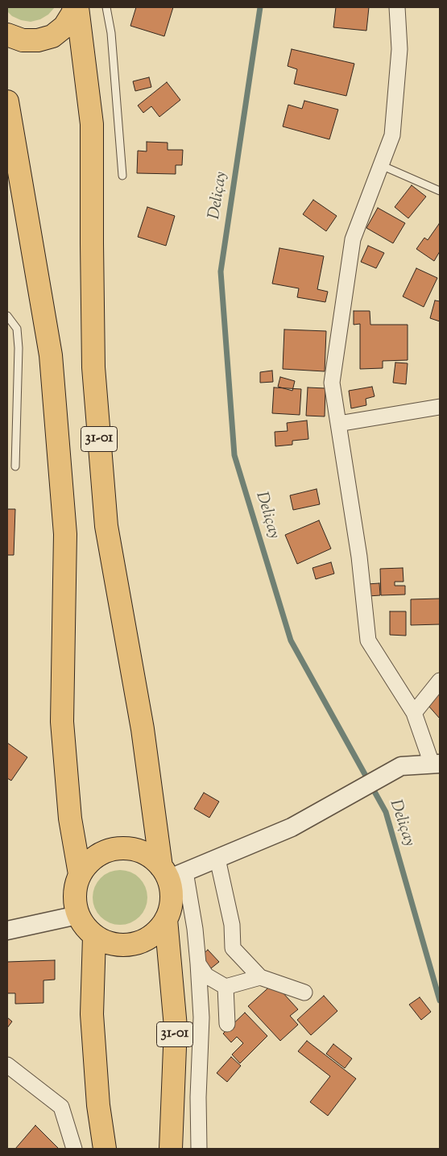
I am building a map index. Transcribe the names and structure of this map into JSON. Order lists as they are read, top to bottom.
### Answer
{
  "streets": {
    "highway": ["31-01"]
  },
  "water": ["Deliçay"]
}
